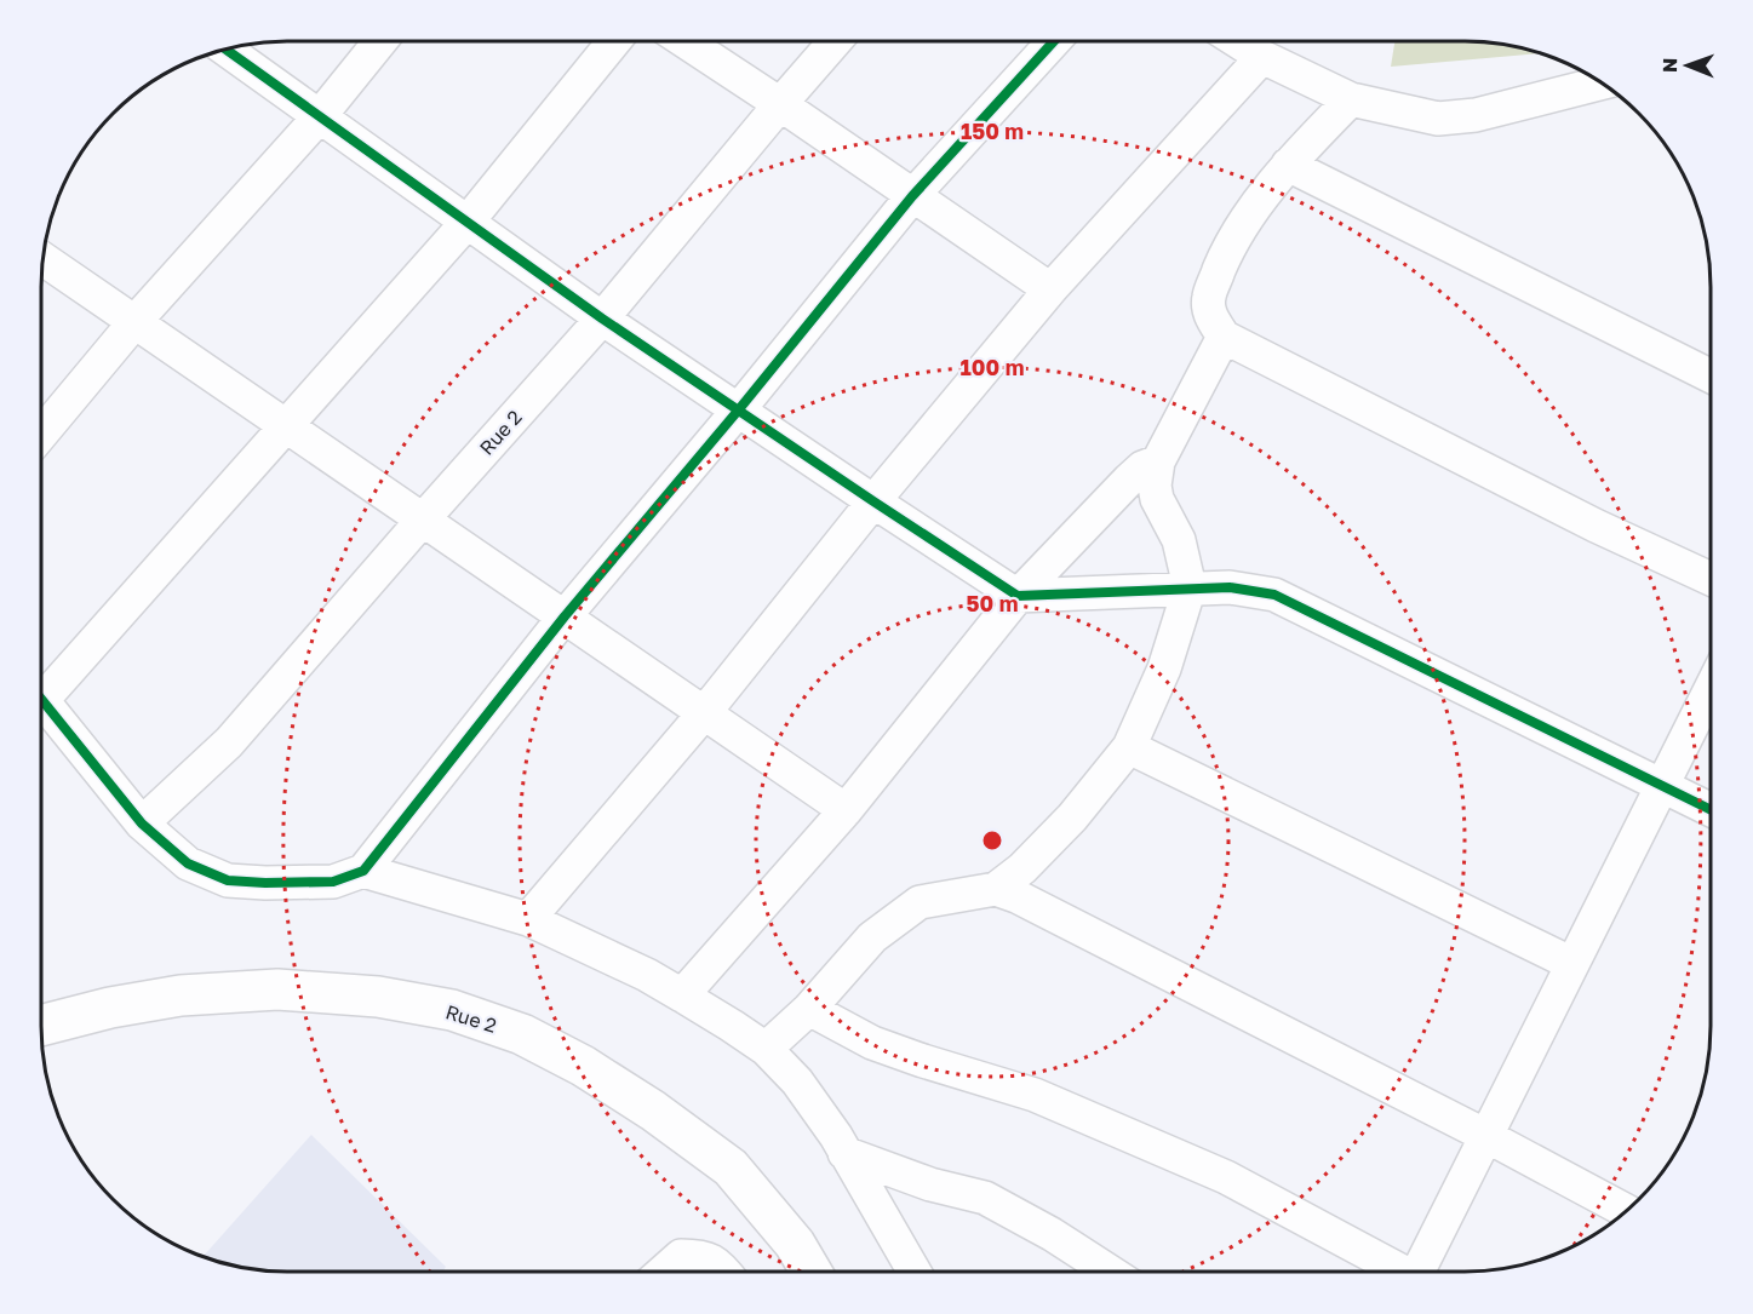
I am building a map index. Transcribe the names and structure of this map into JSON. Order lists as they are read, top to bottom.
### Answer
{
  "streets": {
    "street": ["Rue 2"]
  },
  "north": "left",
  "rings": ["150 m", "100 m", "50 m"]
}
